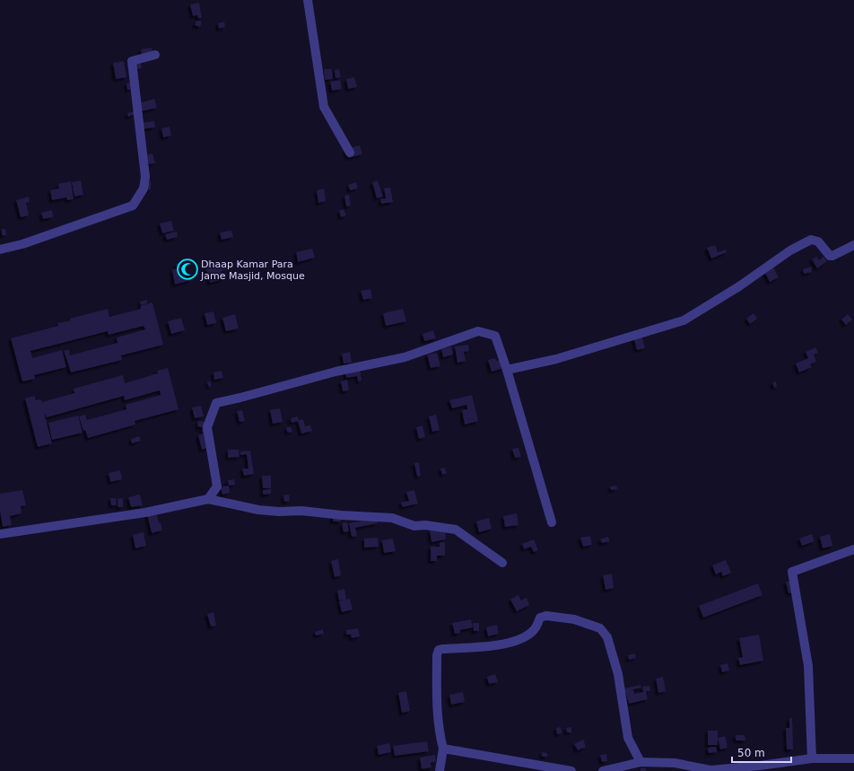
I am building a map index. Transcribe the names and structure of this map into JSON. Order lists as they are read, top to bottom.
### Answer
{
  "places": {
    "mosque": ["Dhaap Kamar Para Jame Masjid, Mosque"]
  },
  "scale_bar": "50 m"
}
